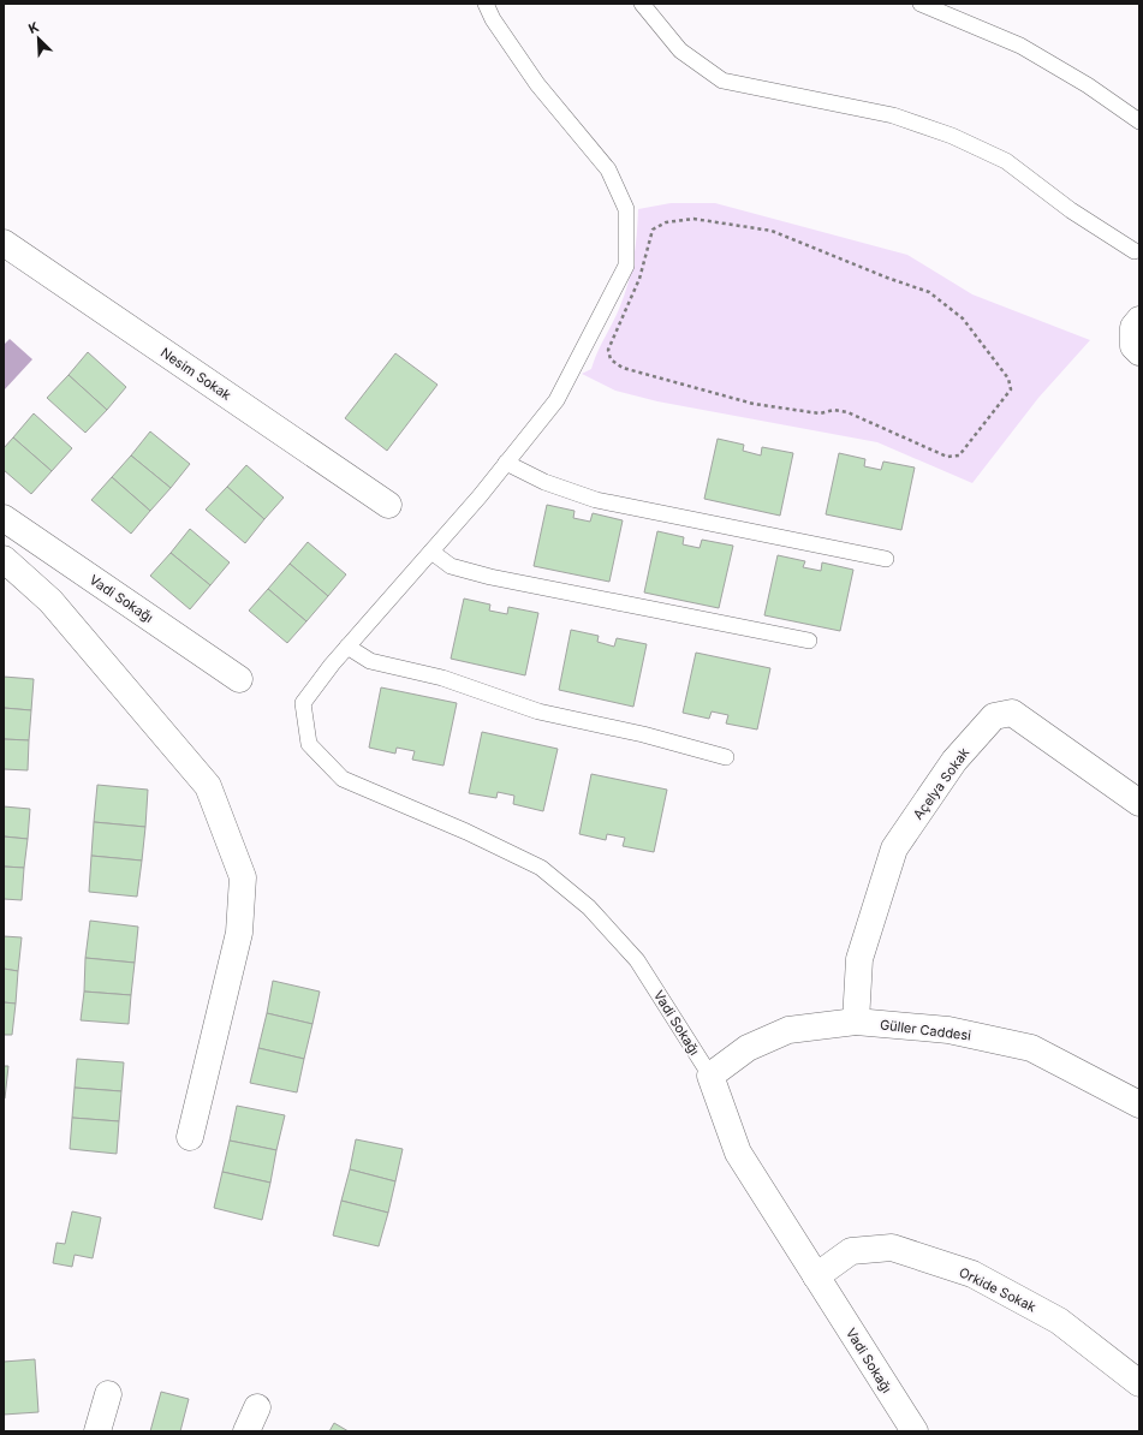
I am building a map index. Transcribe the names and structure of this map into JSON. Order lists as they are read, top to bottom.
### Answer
{
  "streets": {
    "street": [
      "Nesim Sokak",
      "Vadi Sokağı",
      "Açelya Sokak",
      "Güller Caddesi",
      "Orkide Sokak"
    ]
  },
  "crossings": [
    ["Vadi Sokağı", "Güller Caddesi"],
    ["Vadi Sokağı", "Orkide Sokak"],
    ["Açelya Sokak", "Güller Caddesi"]
  ],
  "north": "top left"
}
